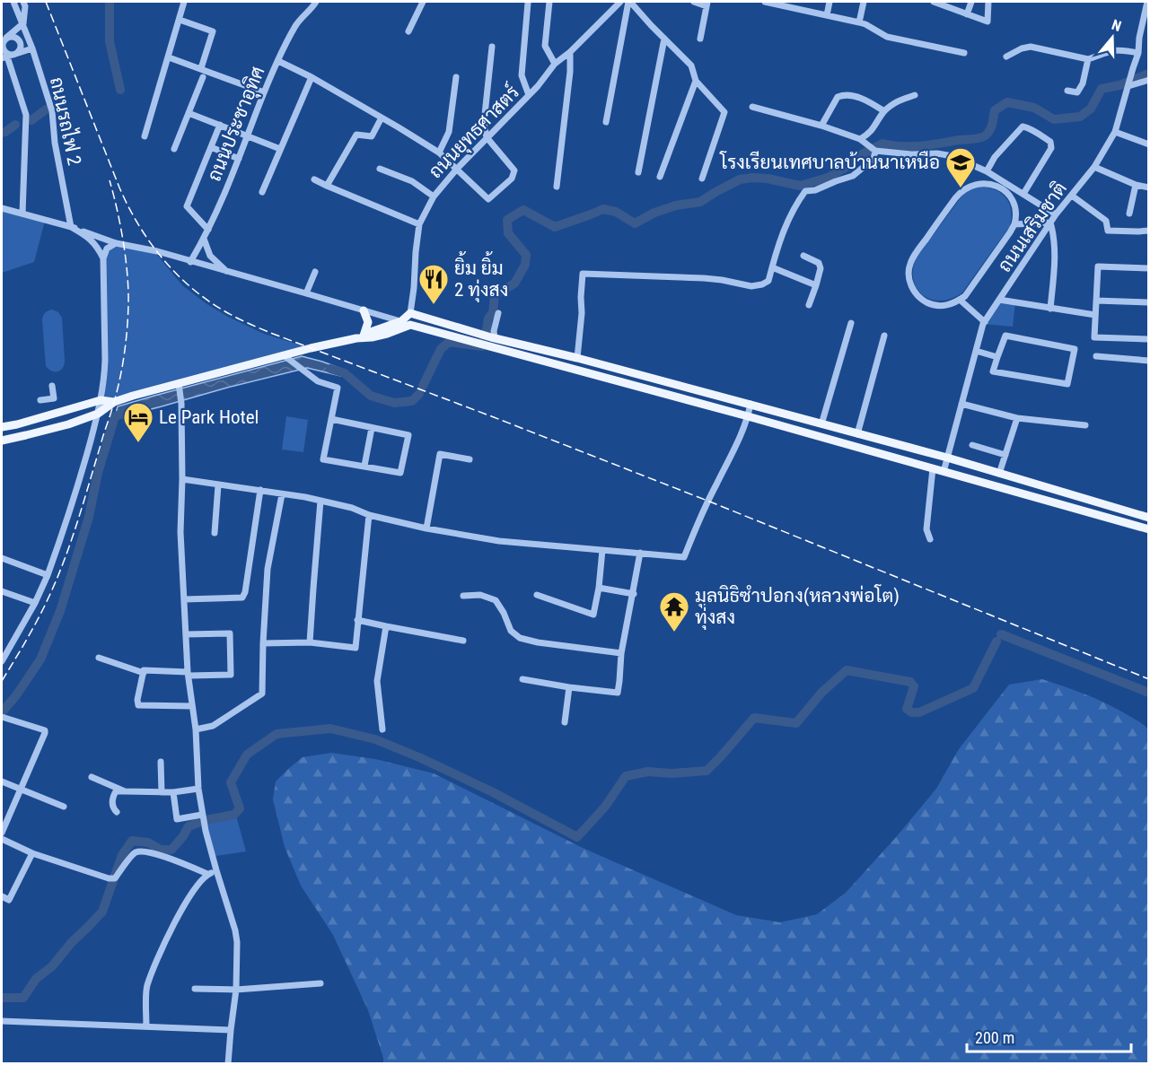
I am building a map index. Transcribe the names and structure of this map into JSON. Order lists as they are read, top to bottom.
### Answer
{
  "streets": {
    "street": [
      "ถนนรถไฟ 2",
      "ถนนประชาอุทิศ",
      "ถนนยุทธศาสตร์",
      "ถนนเสริมชาติ"
    ]
  },
  "places": {
    "school or university": ["โรงเรียนเทศบาลบ้านนาเหนือ"],
    "restaurant": ["ยิ้ม ยิ้ม 2 ทุ่งสง"],
    "hotel": ["Le Park Hotel"],
    "temple": ["มูลนิธิซำปอกง(หลวงพ่อโต) ทุ่งสง"]
  },
  "scale_bar": "200 m",
  "north": "top"
}
